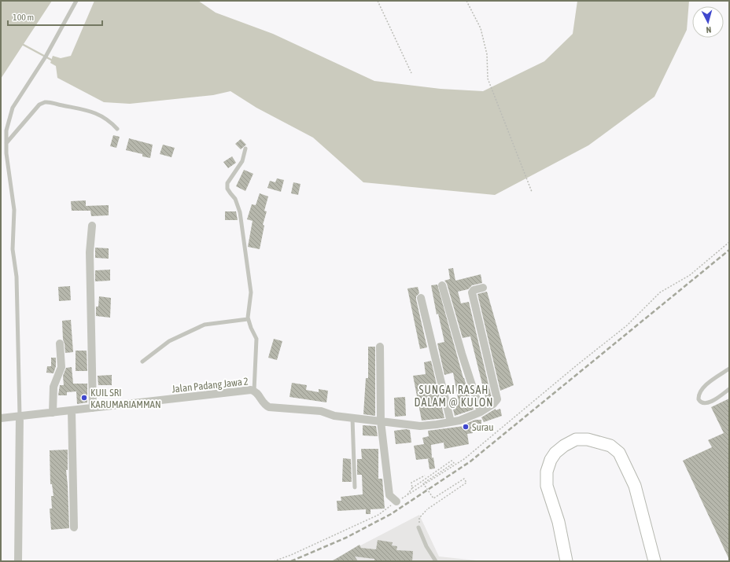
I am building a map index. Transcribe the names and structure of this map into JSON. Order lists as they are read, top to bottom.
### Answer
{
  "streets": {
    "street": ["Jalan Padang Jawa 2"]
  },
  "districts": ["SUNGAI RASAH DALAM @ KULON"],
  "places": ["KUIL SRI KARUMARIAMMAN", "Surau"],
  "scale_bar": "100 m",
  "north": "bottom"
}
